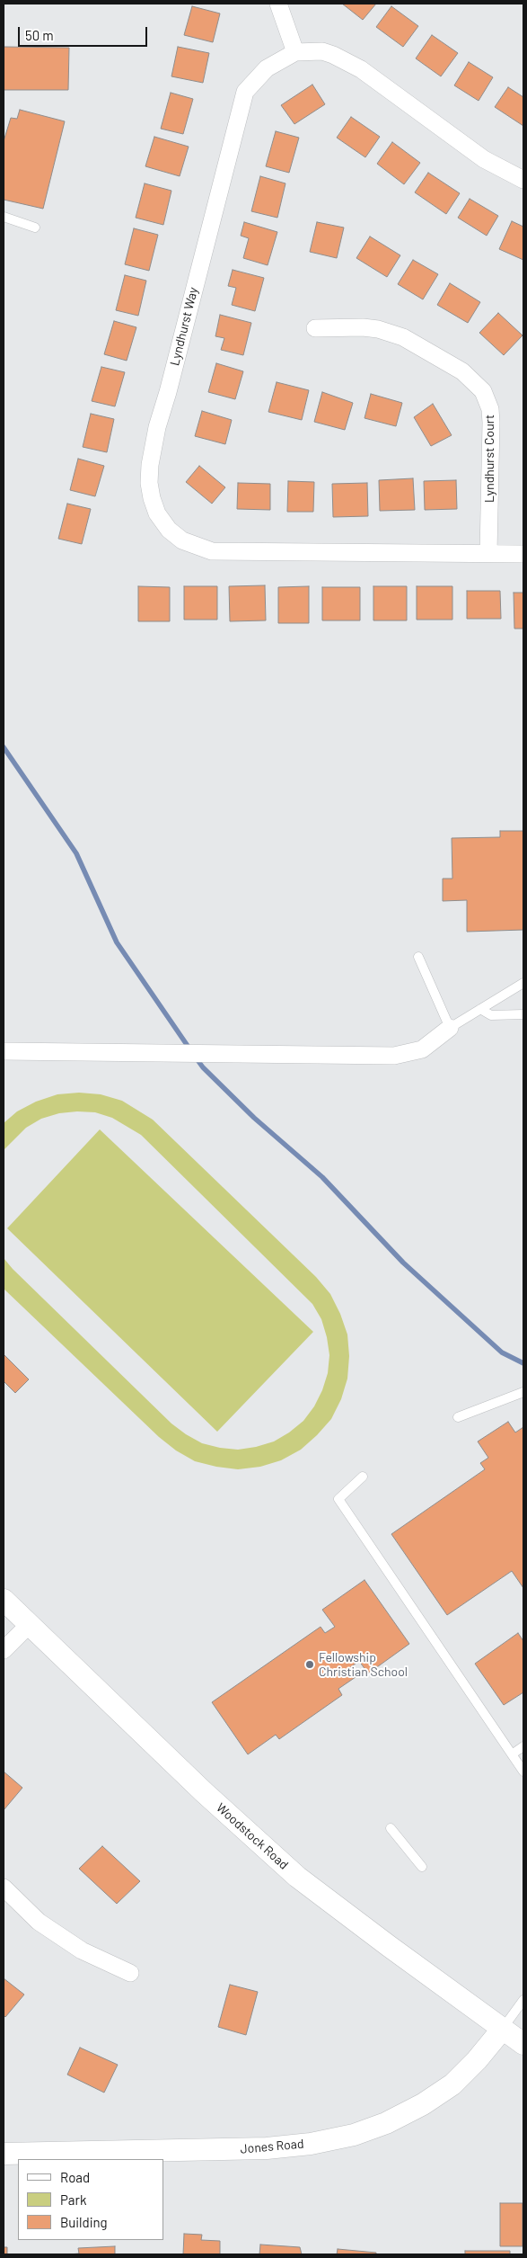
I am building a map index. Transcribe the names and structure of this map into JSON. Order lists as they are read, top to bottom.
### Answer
{
  "streets": {
    "street": [
      "Lyndhurst Way",
      "Lyndhurst Court",
      "Woodstock Road",
      "Jones Road"
    ]
  },
  "crossings": [
    ["Lyndhurst Way", "Lyndhurst Court"],
    ["Woodstock Road", "Jones Road"]
  ],
  "places": ["Fellowship Christian School"],
  "legend": ["Road", "Park", "Building"],
  "scale_bar": "50 m"
}
